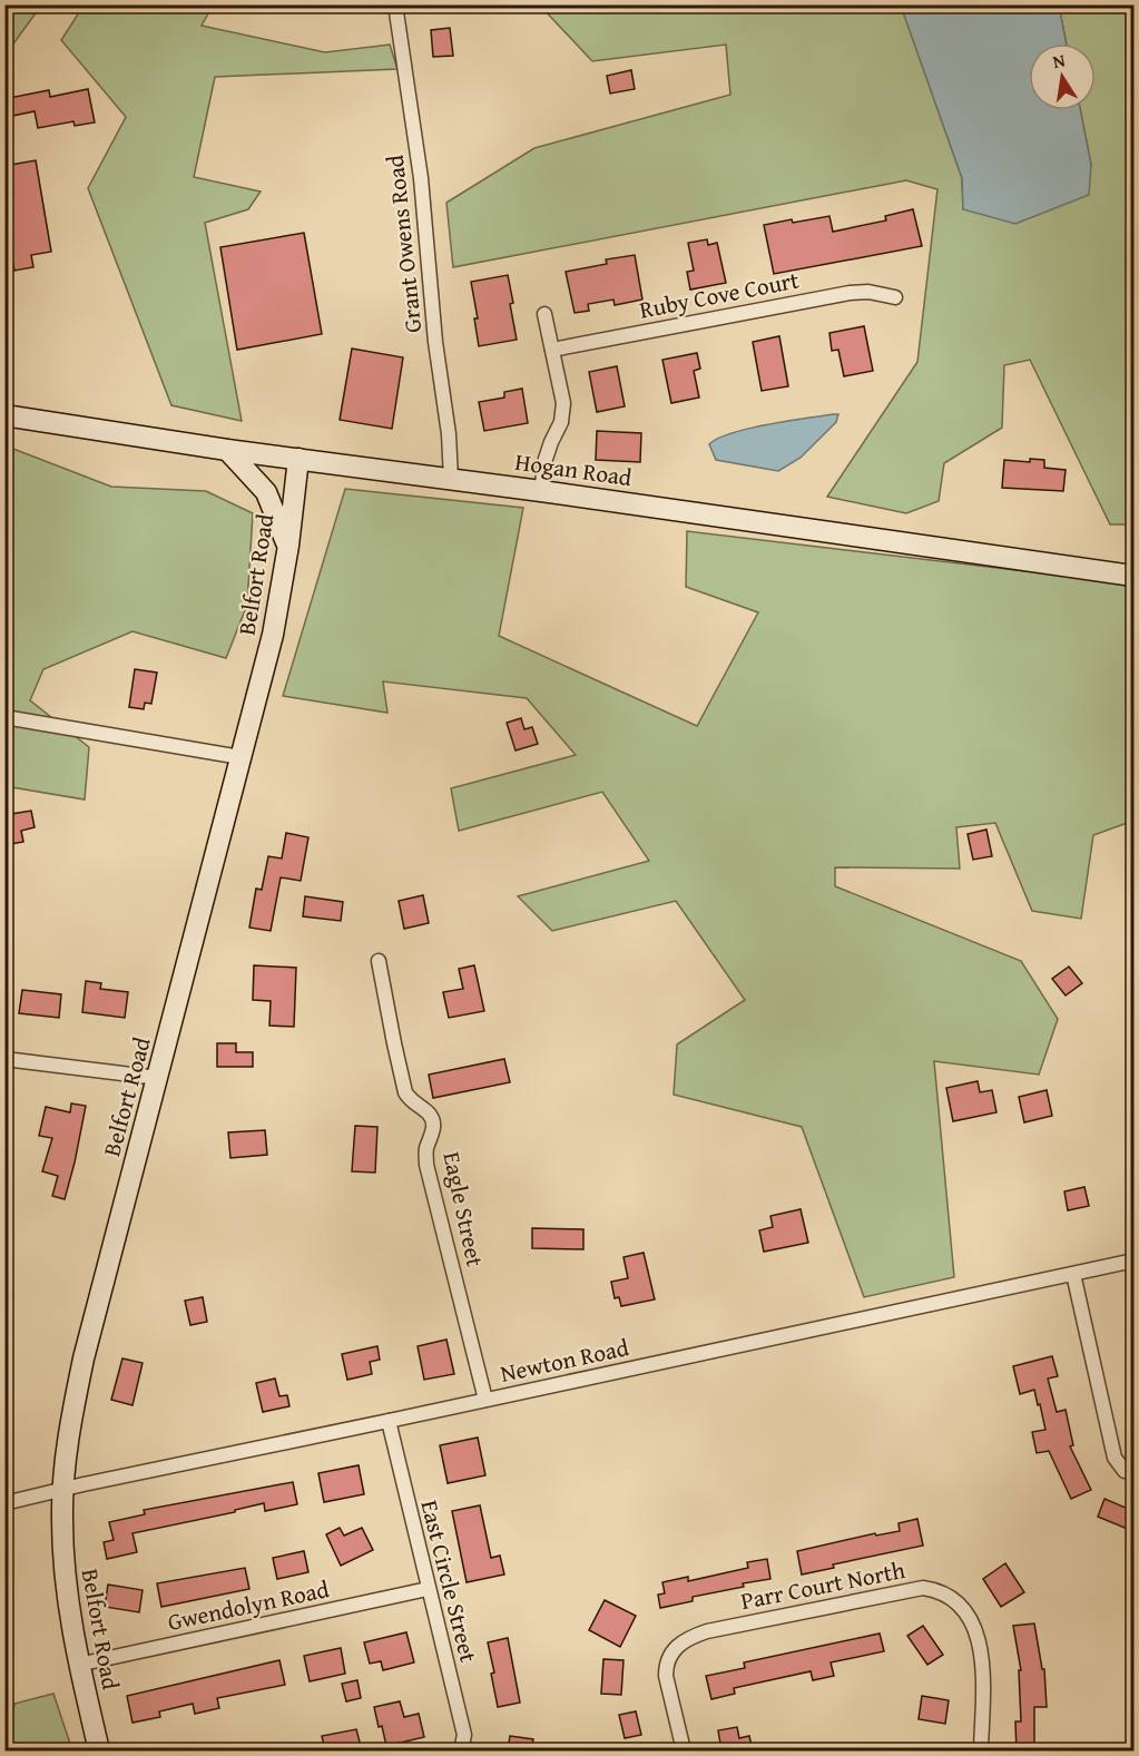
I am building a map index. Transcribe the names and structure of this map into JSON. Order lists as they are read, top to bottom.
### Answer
{
  "streets": {
    "street": [
      "Grant Owens Road",
      "Ruby Cove Court",
      "Hogan Road",
      "Belfort Road",
      "Eagle Street",
      "Newton Road",
      "East Circle Street",
      "Parr Court North",
      "Gwendolyn Road"
    ]
  },
  "crossings": [
    ["Grant Owens Road", "Hogan Road"],
    ["Hogan Road", "Belfort Road"],
    ["Belfort Road", "Newton Road"],
    ["Belfort Road", "Gwendolyn Road"],
    ["Eagle Street", "Newton Road"],
    ["Newton Road", "East Circle Street"],
    ["East Circle Street", "Gwendolyn Road"]
  ],
  "north": "top"
}
